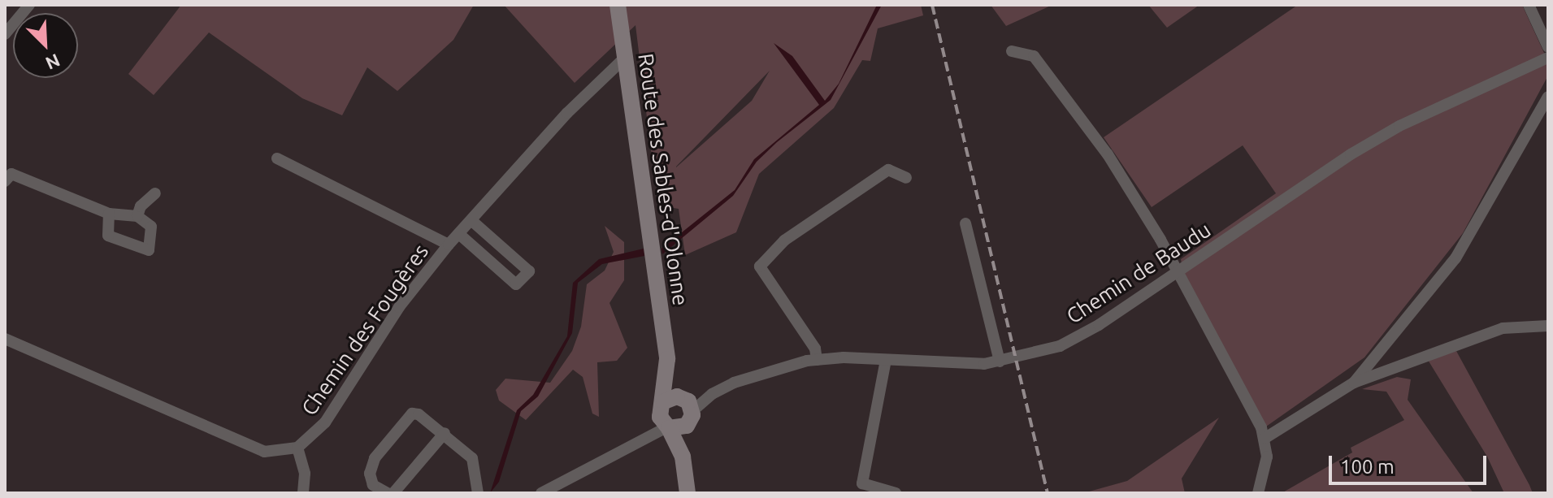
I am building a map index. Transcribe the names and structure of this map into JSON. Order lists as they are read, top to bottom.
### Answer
{
  "streets": {
    "main road": ["Route des Sables-d'Olonne"],
    "street": ["Chemin de Baudu", "Chemin des Fougères"]
  },
  "crossings": [
    ["Route des Sables-d'Olonne", "Chemin de Baudu"],
    ["Route des Sables-d'Olonne", "Chemin des Fougères"]
  ],
  "scale_bar": "100 m",
  "north": "bottom right"
}
